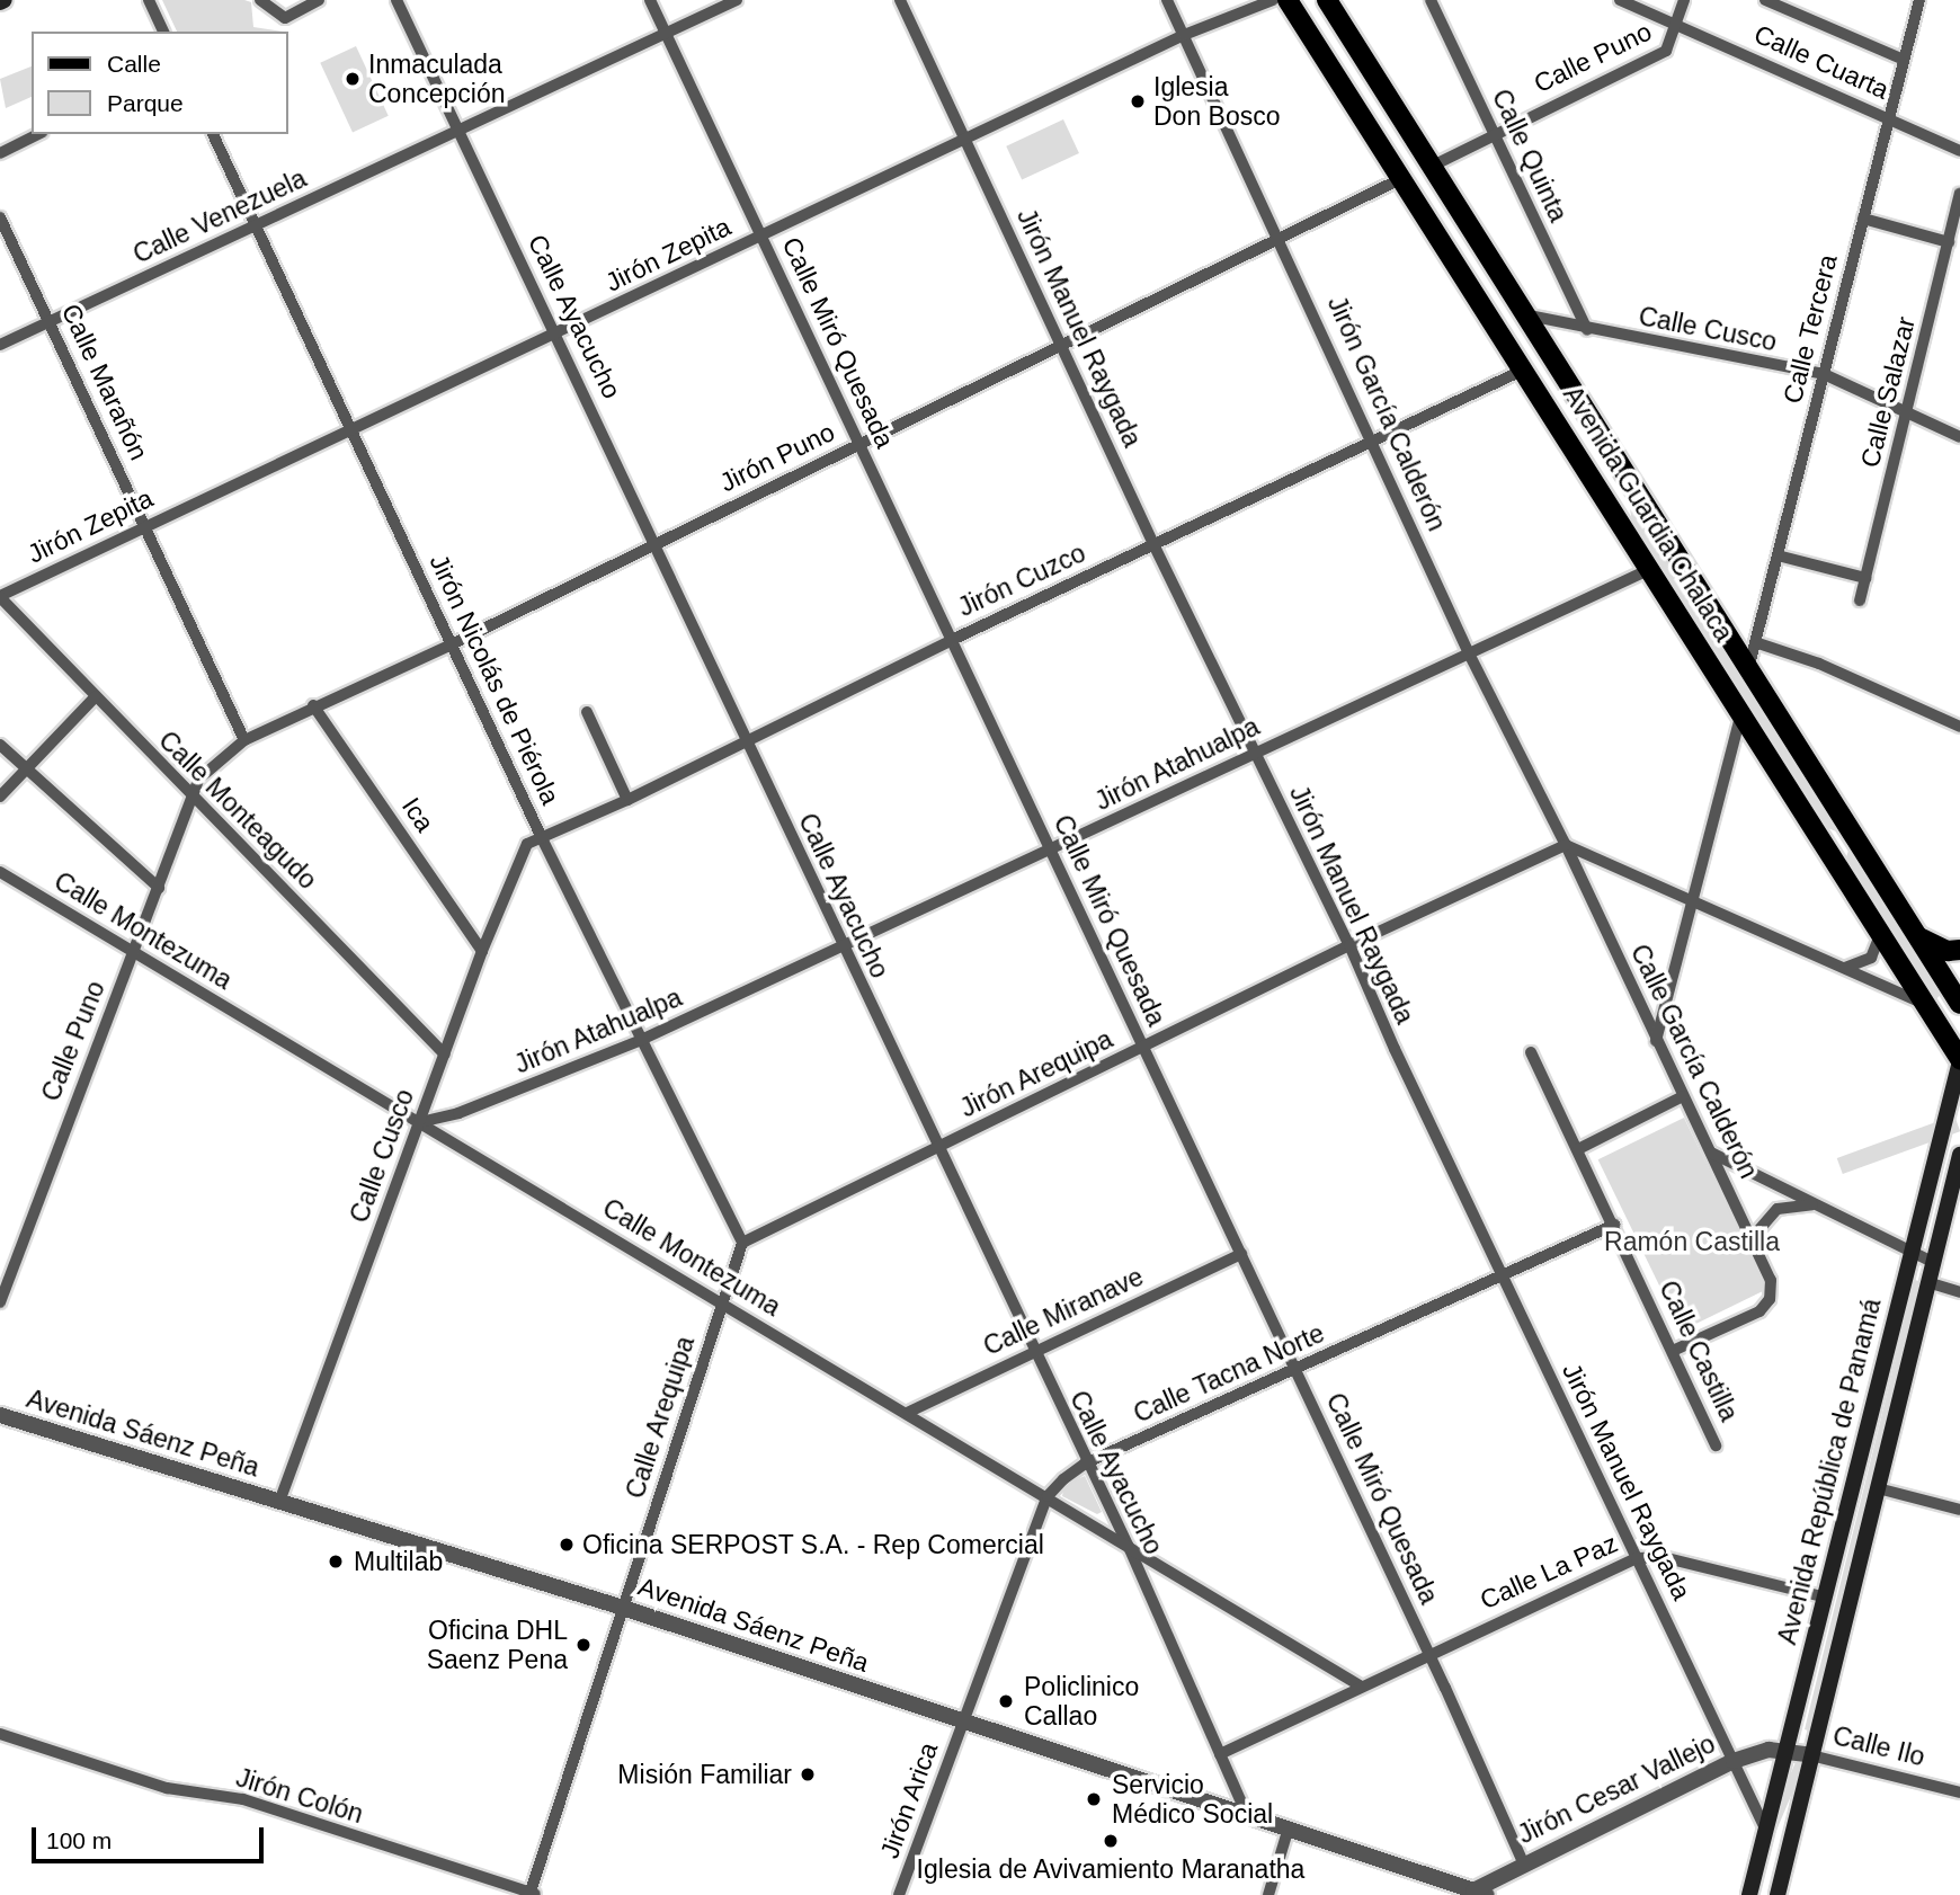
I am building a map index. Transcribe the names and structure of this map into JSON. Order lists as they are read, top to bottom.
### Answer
{
  "streets": {
    "main road": ["Avenida Guardia Chalaca", "Avenida República de Panamá"],
    "street": [
      "Calle Puno",
      "Calle Cuarta",
      "Calle Quinta",
      "Calle Venezuela",
      "Jirón Zepita",
      "Calle Ayacucho",
      "Jirón Manuel Raygada",
      "Calle Cusco",
      "Calle Tercera",
      "Calle Miró Quesada",
      "Calle Marañón",
      "Calle Salazar",
      "Jirón García Calderón",
      "Jirón Puno",
      "Jirón Cuzco",
      "Jirón Nicolás de Piérola",
      "Jirón Atahualpa",
      "Calle Monteagudo",
      "Ica",
      "Calle Montezuma",
      "Calle García Calderón",
      "Jirón Arequipa",
      "Calle Miranave",
      "Calle Castilla",
      "Calle Tacna Norte",
      "Calle Arequipa",
      "Avenida Sáenz Peña",
      "Calle La Paz",
      "Calle Ilo",
      "Jirón Cesar Vallejo",
      "Jirón Colón",
      "Jirón Arica"
    ]
  },
  "crossings": [
    ["Calle Puno", "Calle Cuarta"],
    ["Calle Puno", "Calle Quinta"],
    ["Calle Puno", "Jirón Puno"],
    ["Calle Puno", "Avenida Guardia Chalaca"],
    ["Calle Puno", "Calle Monteagudo"],
    ["Calle Puno", "Calle Montezuma"],
    ["Calle Cuarta", "Calle Tercera"],
    ["Calle Quinta", "Calle Cusco"],
    ["Calle Venezuela", "Calle Ayacucho"],
    ["Calle Venezuela", "Calle Miró Quesada"],
    ["Calle Venezuela", "Calle Marañón"],
    ["Calle Venezuela", "Jirón Nicolás de Piérola"],
    ["Jirón Zepita", "Calle Ayacucho"],
    ["Jirón Zepita", "Jirón Manuel Raygada"],
    ["Jirón Zepita", "Calle Miró Quesada"],
    ["Jirón Zepita", "Calle Marañón"],
    ["Jirón Zepita", "Jirón García Calderón"],
    ["Jirón Zepita", "Jirón Nicolás de Piérola"],
    ["Jirón Zepita", "Calle Monteagudo"],
    ["Calle Ayacucho", "Jirón Puno"],
    ["Calle Ayacucho", "Jirón Cuzco"],
    ["Calle Ayacucho", "Jirón Atahualpa"],
    ["Calle Ayacucho", "Calle Montezuma"],
    ["Calle Ayacucho", "Jirón Arequipa"],
    ["Calle Ayacucho", "Calle Miranave"],
    ["Calle Ayacucho", "Calle Tacna Norte"],
    ["Calle Ayacucho", "Avenida Sáenz Peña"],
    ["Calle Ayacucho", "Calle La Paz"],
    ["Jirón Manuel Raygada", "Jirón Puno"],
    ["Jirón Manuel Raygada", "Jirón Cuzco"],
    ["Jirón Manuel Raygada", "Jirón Atahualpa"],
    ["Jirón Manuel Raygada", "Jirón Arequipa"],
    ["Jirón Manuel Raygada", "Calle Tacna Norte"],
    ["Jirón Manuel Raygada", "Avenida República de Panamá"],
    ["Jirón Manuel Raygada", "Calle La Paz"],
    ["Jirón Manuel Raygada", "Jirón Cesar Vallejo"],
    ["Calle Cusco", "Calle Tercera"],
    ["Calle Cusco", "Calle Salazar"],
    ["Calle Cusco", "Avenida Guardia Chalaca"],
    ["Calle Cusco", "Jirón Cuzco"],
    ["Calle Cusco", "Jirón Nicolás de Piérola"],
    ["Calle Cusco", "Jirón Atahualpa"],
    ["Calle Cusco", "Calle Monteagudo"],
    ["Calle Cusco", "Ica"],
    ["Calle Cusco", "Calle Montezuma"],
    ["Calle Cusco", "Avenida Sáenz Peña"],
    ["Calle Tercera", "Avenida Guardia Chalaca"],
    ["Calle Miró Quesada", "Jirón Puno"],
    ["Calle Miró Quesada", "Jirón Cuzco"],
    ["Calle Miró Quesada", "Jirón Atahualpa"],
    ["Calle Miró Quesada", "Jirón Arequipa"],
    ["Calle Miró Quesada", "Calle Miranave"],
    ["Calle Miró Quesada", "Calle Tacna Norte"],
    ["Calle Miró Quesada", "Calle La Paz"],
    ["Calle Miró Quesada", "Jirón Cesar Vallejo"],
    ["Calle Marañón", "Jirón Puno"],
    ["Jirón García Calderón", "Jirón Puno"],
    ["Jirón García Calderón", "Jirón Cuzco"],
    ["Jirón García Calderón", "Jirón Atahualpa"],
    ["Jirón García Calderón", "Calle García Calderón"],
    ["Jirón García Calderón", "Jirón Arequipa"],
    ["Jirón Puno", "Avenida Guardia Chalaca"],
    ["Jirón Puno", "Jirón Nicolás de Piérola"],
    ["Jirón Puno", "Calle Monteagudo"],
    ["Jirón Puno", "Ica"],
    ["Avenida Guardia Chalaca", "Jirón Cuzco"],
    ["Avenida Guardia Chalaca", "Jirón Atahualpa"],
    ["Avenida Guardia Chalaca", "Avenida República de Panamá"],
    ["Jirón Cuzco", "Jirón Nicolás de Piérola"],
    ["Jirón Nicolás de Piérola", "Jirón Atahualpa"],
    ["Jirón Nicolás de Piérola", "Jirón Arequipa"],
    ["Jirón Nicolás de Piérola", "Calle Arequipa"],
    ["Jirón Atahualpa", "Calle Montezuma"],
    ["Calle Montezuma", "Calle Miranave"],
    ["Calle Montezuma", "Calle Tacna Norte"],
    ["Calle Montezuma", "Calle Arequipa"],
    ["Calle Montezuma", "Calle La Paz"],
    ["Calle García Calderón", "Jirón Arequipa"],
    ["Calle García Calderón", "Calle Castilla"],
    ["Jirón Arequipa", "Calle Arequipa"],
    ["Calle Castilla", "Calle Tacna Norte"],
    ["Calle Tacna Norte", "Avenida Sáenz Peña"],
    ["Calle Tacna Norte", "Jirón Arica"],
    ["Calle Arequipa", "Avenida Sáenz Peña"],
    ["Calle Arequipa", "Jirón Colón"],
    ["Avenida Sáenz Peña", "Jirón Cesar Vallejo"],
    ["Avenida Sáenz Peña", "Jirón Arica"],
    ["Avenida República de Panamá", "Calle La Paz"],
    ["Avenida República de Panamá", "Calle Ilo"],
    ["Avenida República de Panamá", "Jirón Cesar Vallejo"],
    ["Calle Ilo", "Jirón Cesar Vallejo"]
  ],
  "parks": ["Ramón Castilla"],
  "places": [
    "Inmaculada Concepción",
    "Iglesia Don Bosco",
    "Oficina SERPOST S.A. - Rep Comercial",
    "Multilab",
    "Oficina DHL Saenz Pena",
    "Policlinico Callao",
    "Misión Familiar",
    "Servicio Médico Social",
    "Iglesia de Avivamiento Maranatha"
  ],
  "legend": ["Calle", "Parque"],
  "scale_bar": "100 m"
}
